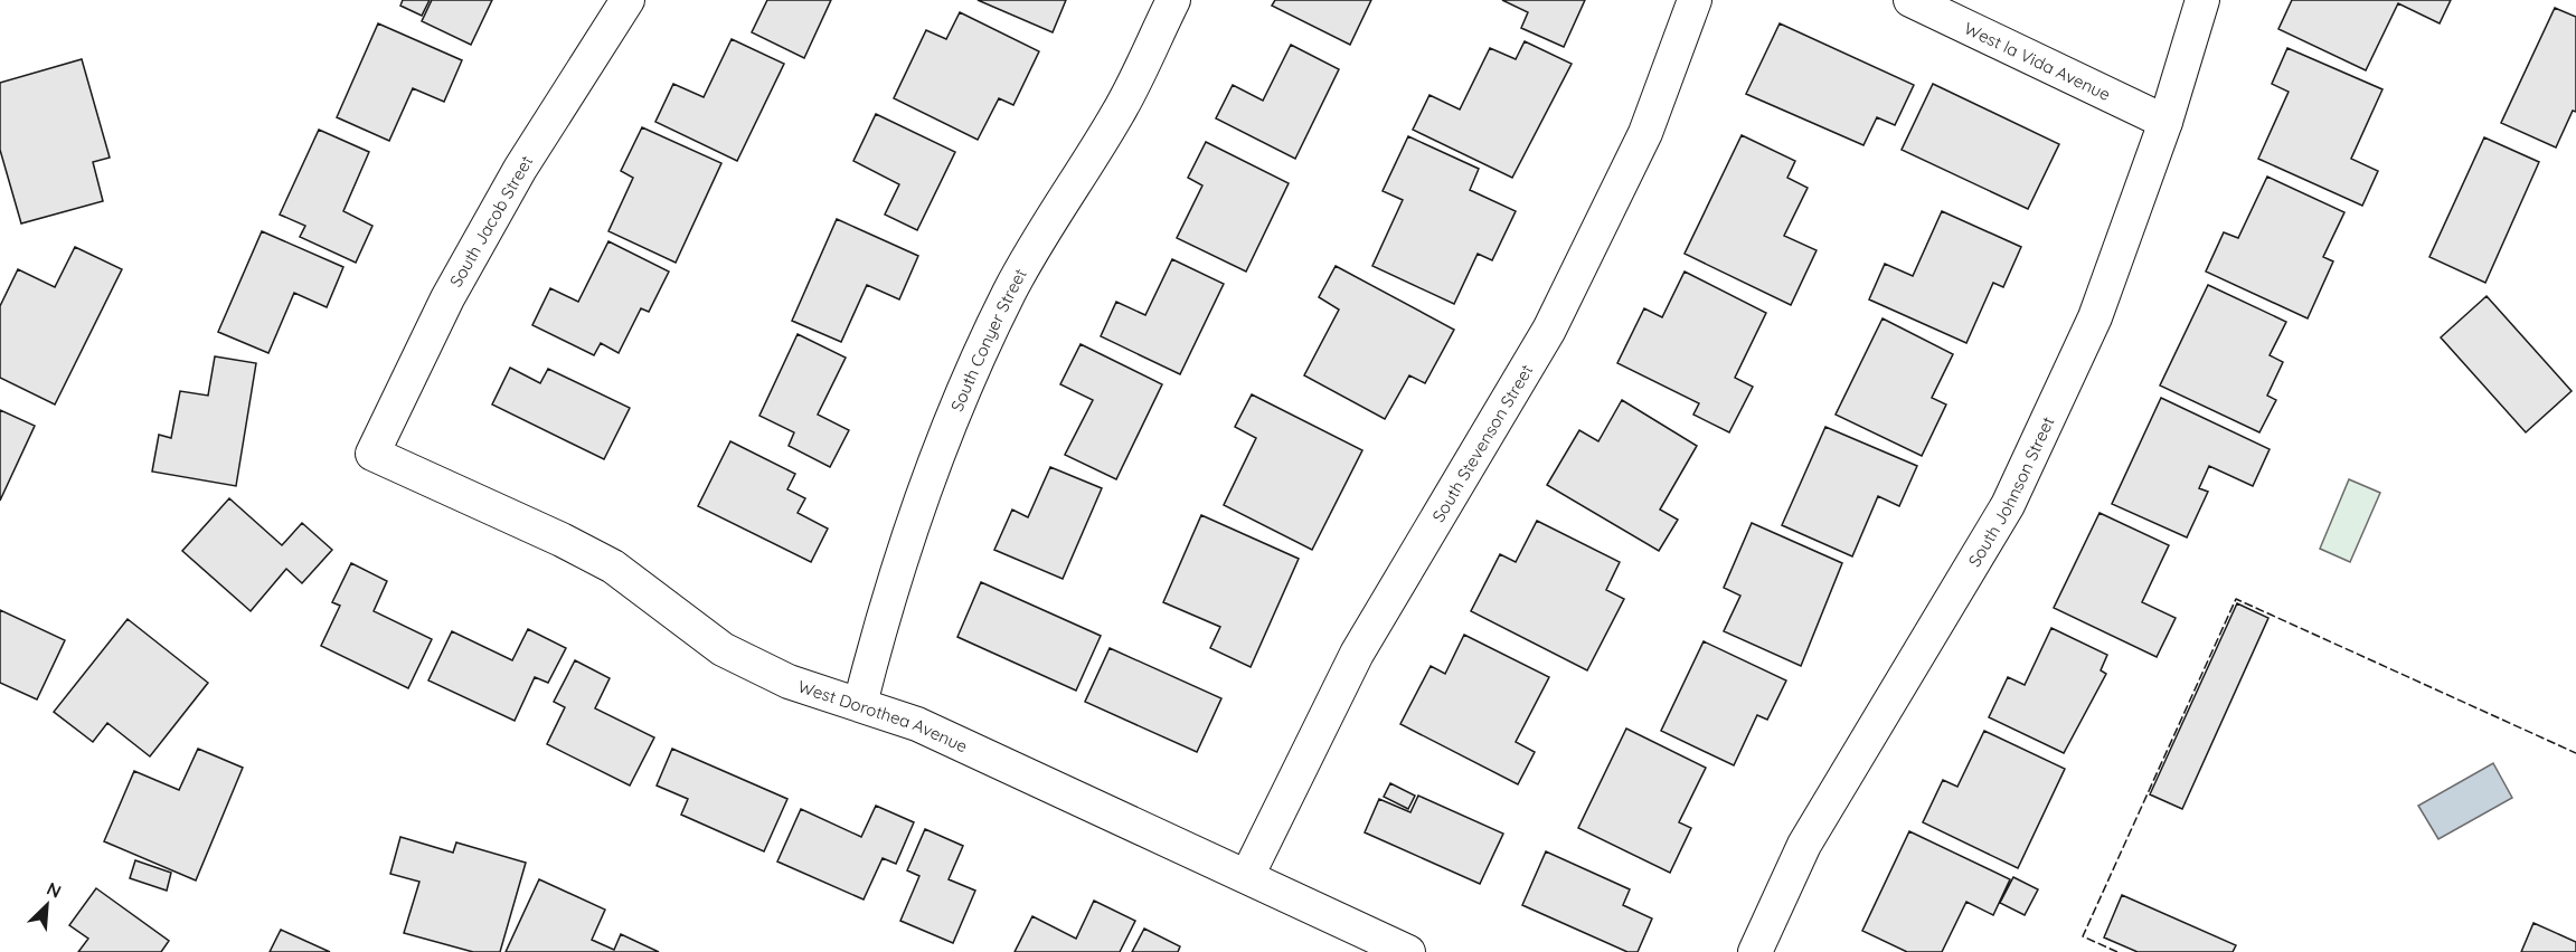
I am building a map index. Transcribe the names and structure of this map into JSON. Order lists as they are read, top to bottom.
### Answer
{
  "streets": {
    "street": [
      "West la Vida Avenue",
      "South Jacob Street",
      "South Conyer Street",
      "South Stevenson Street",
      "South Johnson Street",
      "West Dorothea Avenue"
    ]
  },
  "crossings": [
    ["West la Vida Avenue", "South Johnson Street"],
    ["South Jacob Street", "West Dorothea Avenue"],
    ["South Conyer Street", "West Dorothea Avenue"],
    ["South Stevenson Street", "West Dorothea Avenue"]
  ],
  "north": "top right"
}
